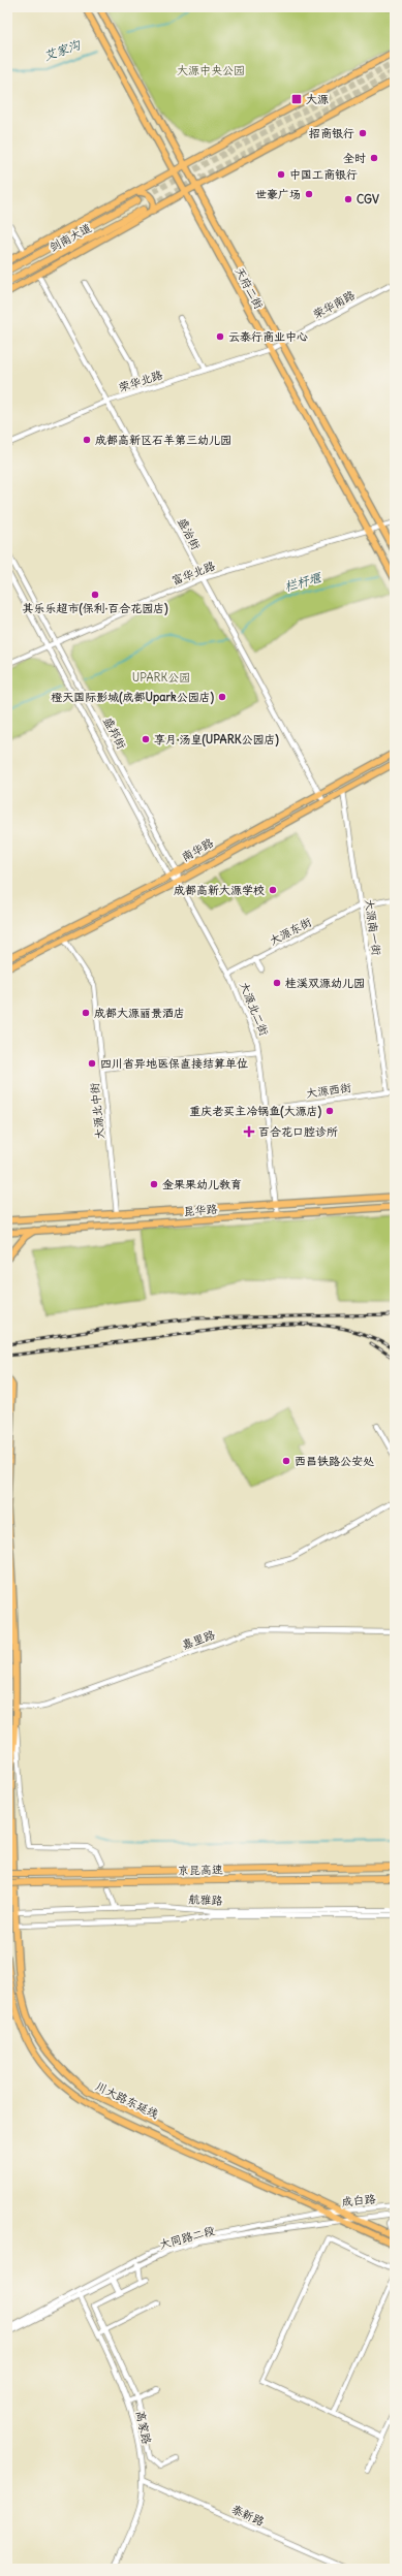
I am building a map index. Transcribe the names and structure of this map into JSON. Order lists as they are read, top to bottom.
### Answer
{
  "streets": {
    "highway": ["剑南大道", "京昆高速"],
    "main road": [
      "天府二街",
      "南华路",
      "昆华路",
      "川大路东延线"
    ],
    "street": [
      "荣华南路",
      "荣华北路",
      "盛治街",
      "富华北路",
      "盛邦街",
      "大源南一街",
      "大源东街",
      "大源北二街",
      "大源西街",
      "大源北中街",
      "嘉里路",
      "航雅路",
      "成白路",
      "大同路二段",
      "高家路",
      "泰新路"
    ]
  },
  "crossings": [
    ["天府二街", "荣华南路"],
    ["天府二街", "荣华北路"],
    ["天府二街", "富华北路"],
    ["荣华南路", "荣华北路"],
    ["荣华北路", "盛治街"],
    ["盛治街", "富华北路"],
    ["盛治街", "南华路"],
    ["富华北路", "盛邦街"],
    ["盛邦街", "南华路"],
    ["盛邦街", "大源北二街"],
    ["南华路", "大源南一街"],
    ["南华路", "大源北二街"],
    ["南华路", "大源北中街"],
    ["大源南一街", "大源东街"],
    ["大源南一街", "大源西街"],
    ["大源东街", "大源北二街"],
    ["大源北二街", "大源西街"],
    ["大源北二街", "昆华路"],
    ["大源北中街", "昆华路"],
    ["嘉里路", "川大路东延线"],
    ["航雅路", "川大路东延线"],
    ["川大路东延线", "成白路"],
    ["川大路东延线", "大同路二段"],
    ["成白路", "大同路二段"],
    ["大同路二段", "高家路"],
    ["高家路", "泰新路"]
  ],
  "water": ["艾家沟", "栏杆堰"],
  "parks": ["大源中央公园", "UPARK公园"],
  "places": {
    "transit": ["大源"],
    "other": [
      "招商银行",
      "全时",
      "中国工商银行",
      "世豪广场",
      "CGV",
      "云泰行商业中心",
      "成都高新区石羊第三幼儿园",
      "其乐乐超市(保利·百合花园店)",
      "橙天国际影城(成都Upark公园店)",
      "享月·汤皇(UPARK公园店)",
      "成都高新大源学校",
      "桂溪双源幼儿园",
      "成都大源丽景酒店",
      "四川省异地医保直接结算单位",
      "重庆老买主冷锅鱼(大源店)",
      "金果果幼儿教育",
      "西昌铁路公安处"
    ],
    "health": ["百合花口腔诊所"]
  }
}
